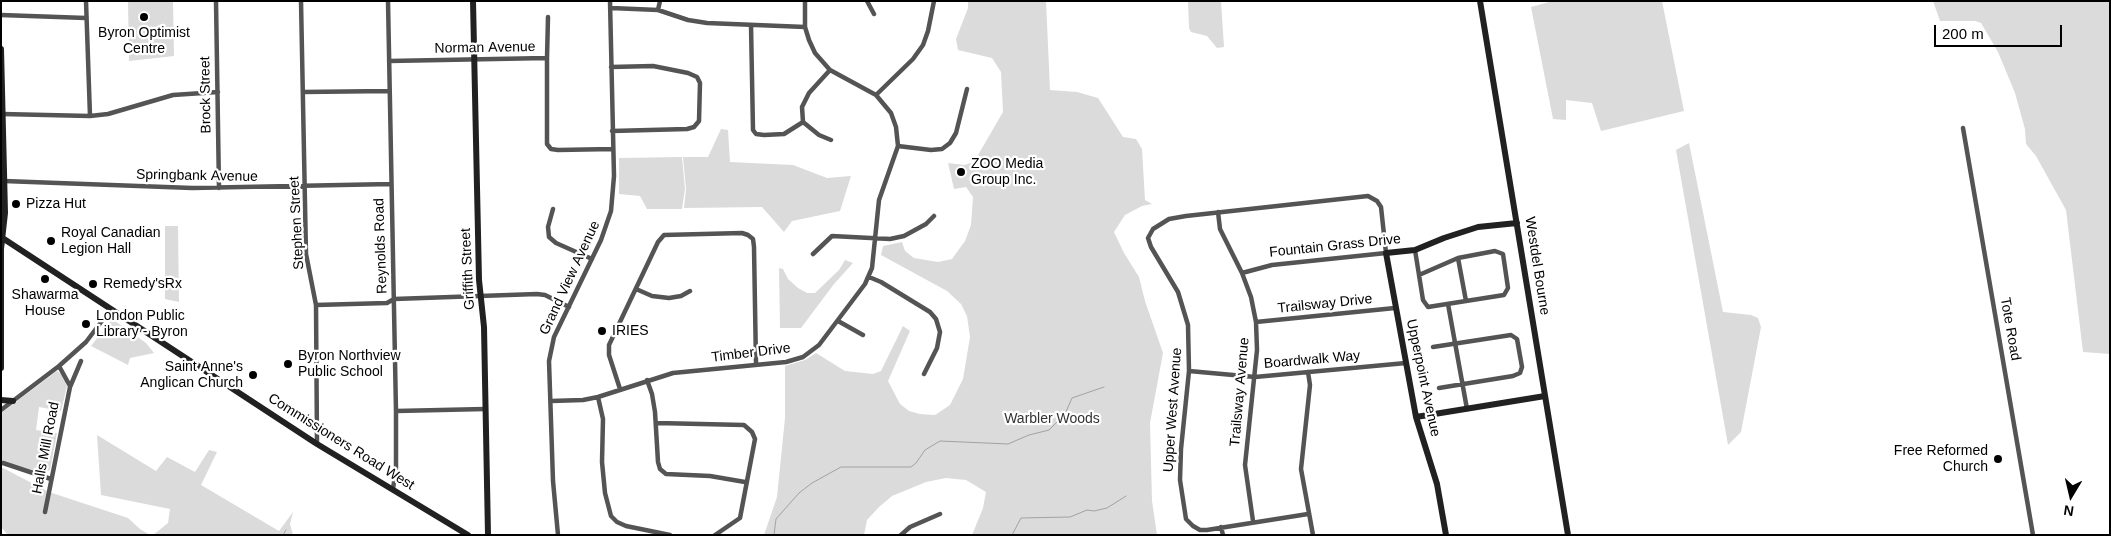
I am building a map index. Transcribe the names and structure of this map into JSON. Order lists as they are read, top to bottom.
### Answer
{
  "streets": {
    "street": [
      "Norman Avenue",
      "Brock Street",
      "Springbank Avenue",
      "Stephen Street",
      "Reynolds Road",
      "Fountain Grass Drive",
      "Westdel Bourne",
      "Griffith Street",
      "Grand View Avenue",
      "Trailsway Drive",
      "Tote Road",
      "Timber Drive",
      "Boardwalk Way",
      "Upperpoint Avenue",
      "Trailsway Avenue",
      "Upper West Avenue",
      "Commissioners Road West",
      "Halls Mill Road"
    ]
  },
  "crossings": [
    ["Norman Avenue", "Reynolds Road"],
    ["Norman Avenue", "Griffith Street"],
    ["Norman Avenue", "Grand View Avenue"],
    ["Brock Street", "Springbank Avenue"],
    ["Springbank Avenue", "Stephen Street"],
    ["Springbank Avenue", "Reynolds Road"],
    ["Stephen Street", "Commissioners Road West"],
    ["Reynolds Road", "Commissioners Road West"],
    ["Fountain Grass Drive", "Westdel Bourne"],
    ["Fountain Grass Drive", "Upperpoint Avenue"],
    ["Fountain Grass Drive", "Trailsway Avenue"],
    ["Fountain Grass Drive", "Upper West Avenue"],
    ["Grand View Avenue", "Timber Drive"],
    ["Trailsway Drive", "Upperpoint Avenue"],
    ["Trailsway Drive", "Trailsway Avenue"],
    ["Boardwalk Way", "Upperpoint Avenue"],
    ["Boardwalk Way", "Trailsway Avenue"],
    ["Boardwalk Way", "Upper West Avenue"],
    ["Upperpoint Avenue", "Upper West Avenue"],
    ["Trailsway Avenue", "Upper West Avenue"],
    ["Commissioners Road West", "Halls Mill Road"]
  ],
  "parks": ["Warbler Woods"],
  "places": [
    "Byron Optimist Centre",
    "ZOO Media Group Inc.",
    "Pizza Hut",
    "Royal Canadian Legion Hall",
    "Shawarma House",
    "Remedy'sRx",
    "London Public Library - Byron",
    "IRIES",
    "Byron Northview Public School",
    "Saint Anne's Anglican Church",
    "Free Reformed Church"
  ],
  "scale_bar": "200 m",
  "north": "bottom"
}
